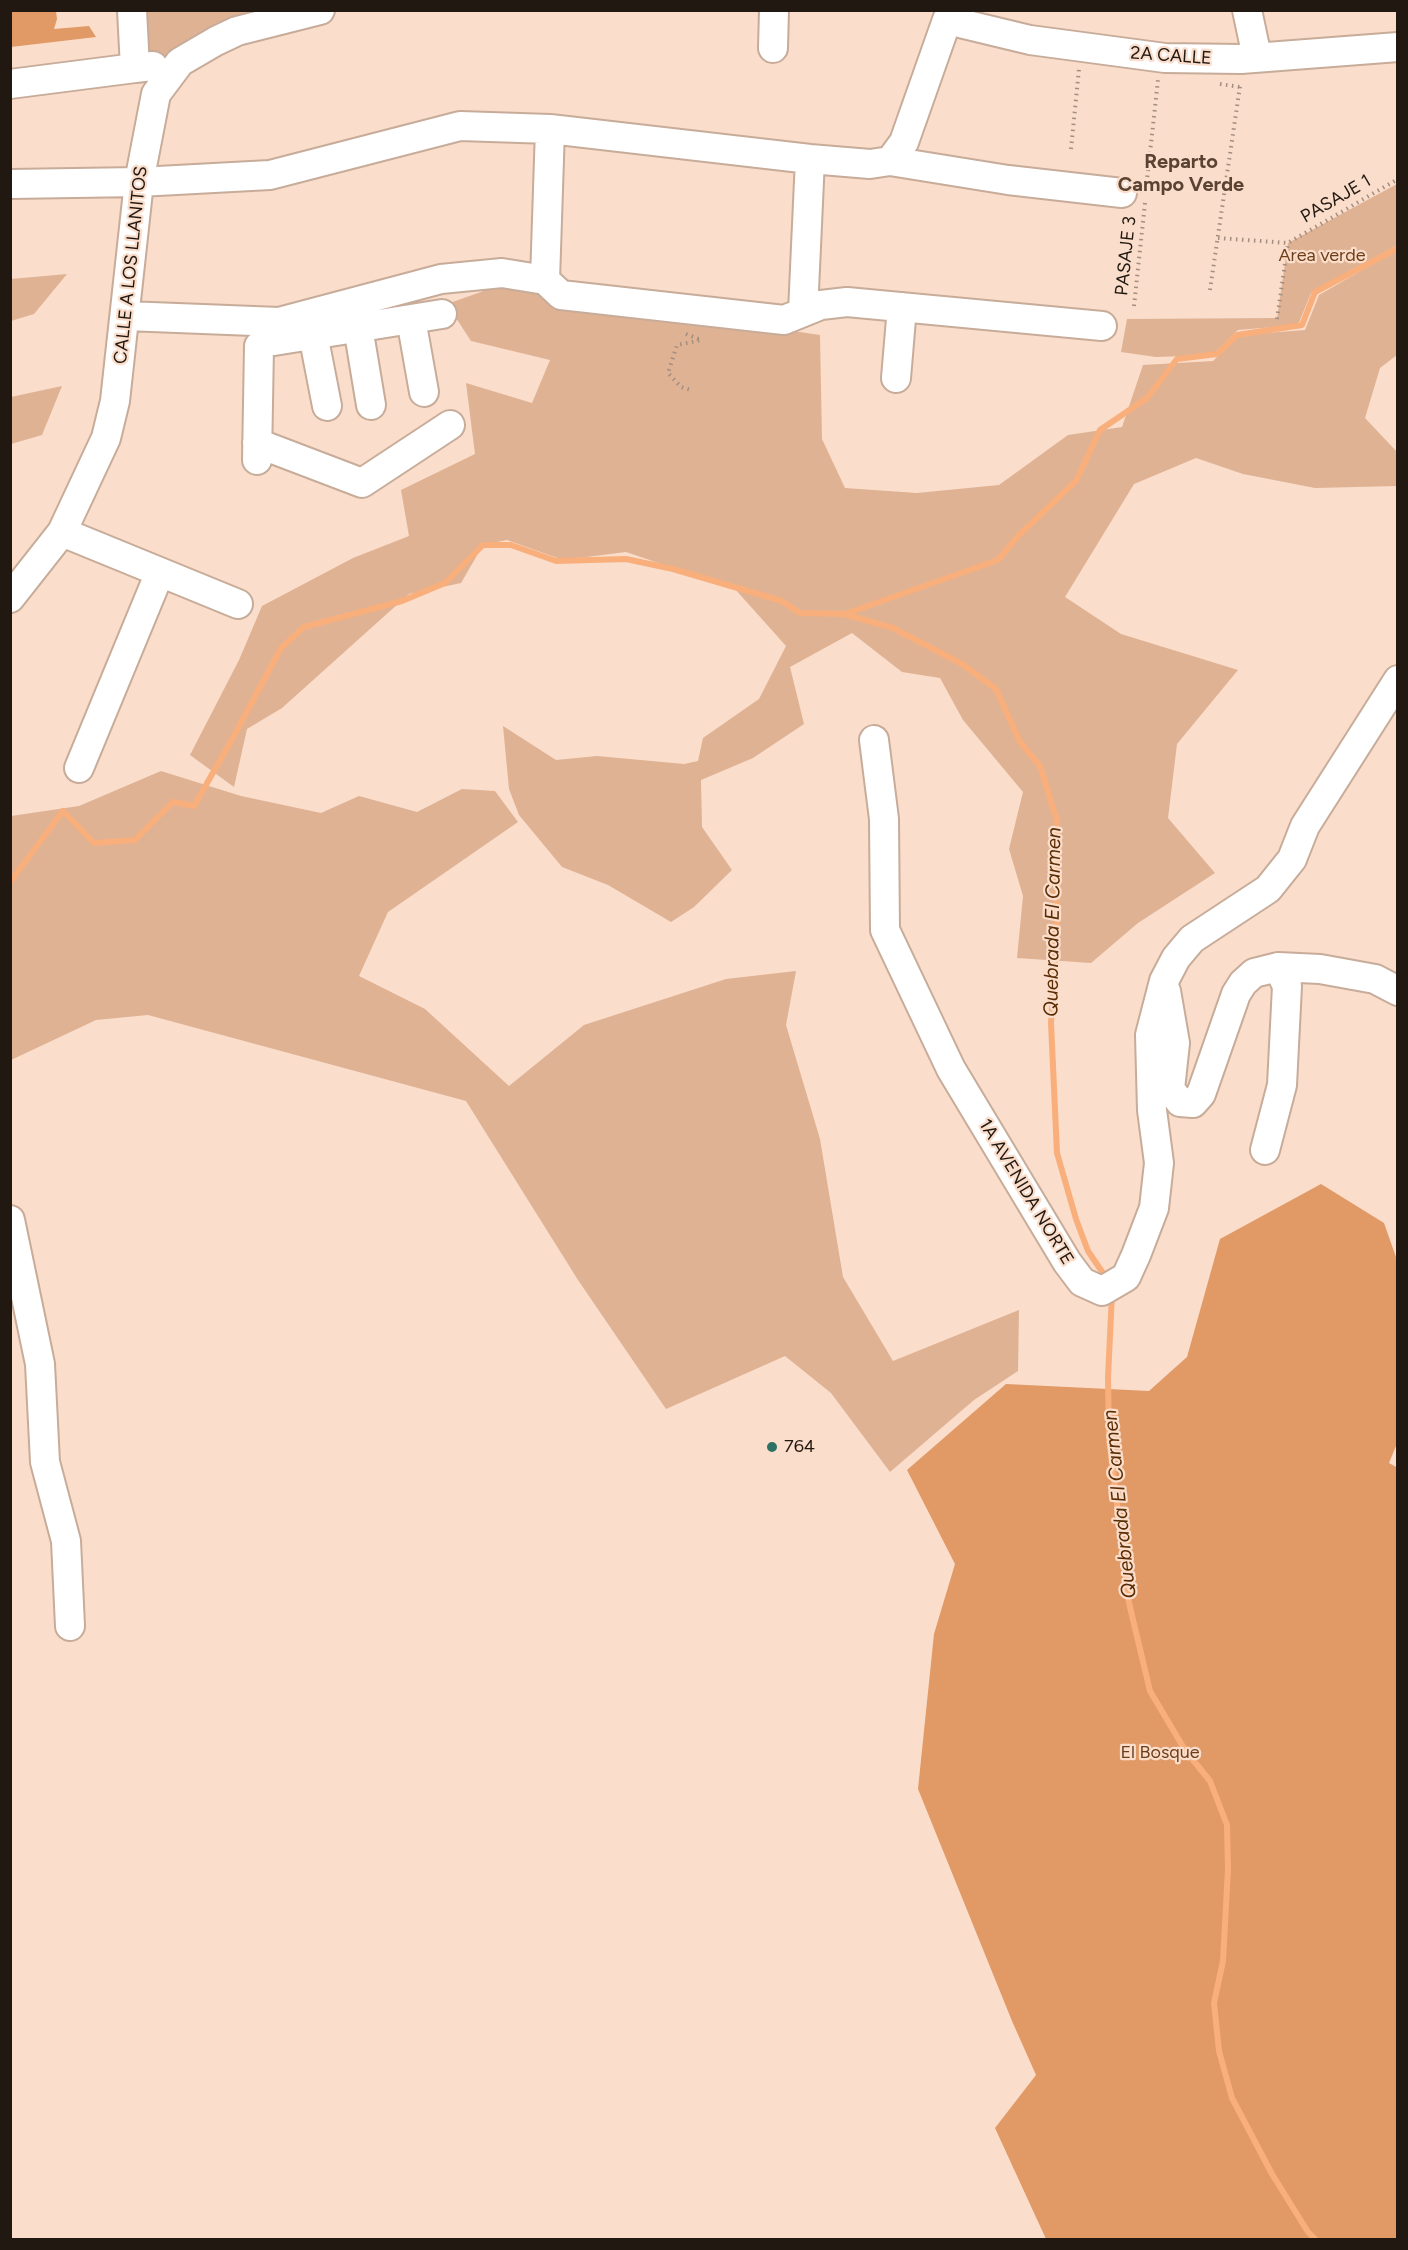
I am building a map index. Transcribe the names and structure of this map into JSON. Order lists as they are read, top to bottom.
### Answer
{
  "streets": {
    "street": ["2A CALLE", "CALLE A LOS LLANITOS", "1A AVENIDA NORTE"],
    "path": ["PASAJE 1", "PASAJE 3"]
  },
  "districts": ["Reparto Campo Verde"],
  "water": ["Quebrada El Carmen"],
  "parks": ["Area verde", "El Bosque"],
  "places": ["764"]
}
